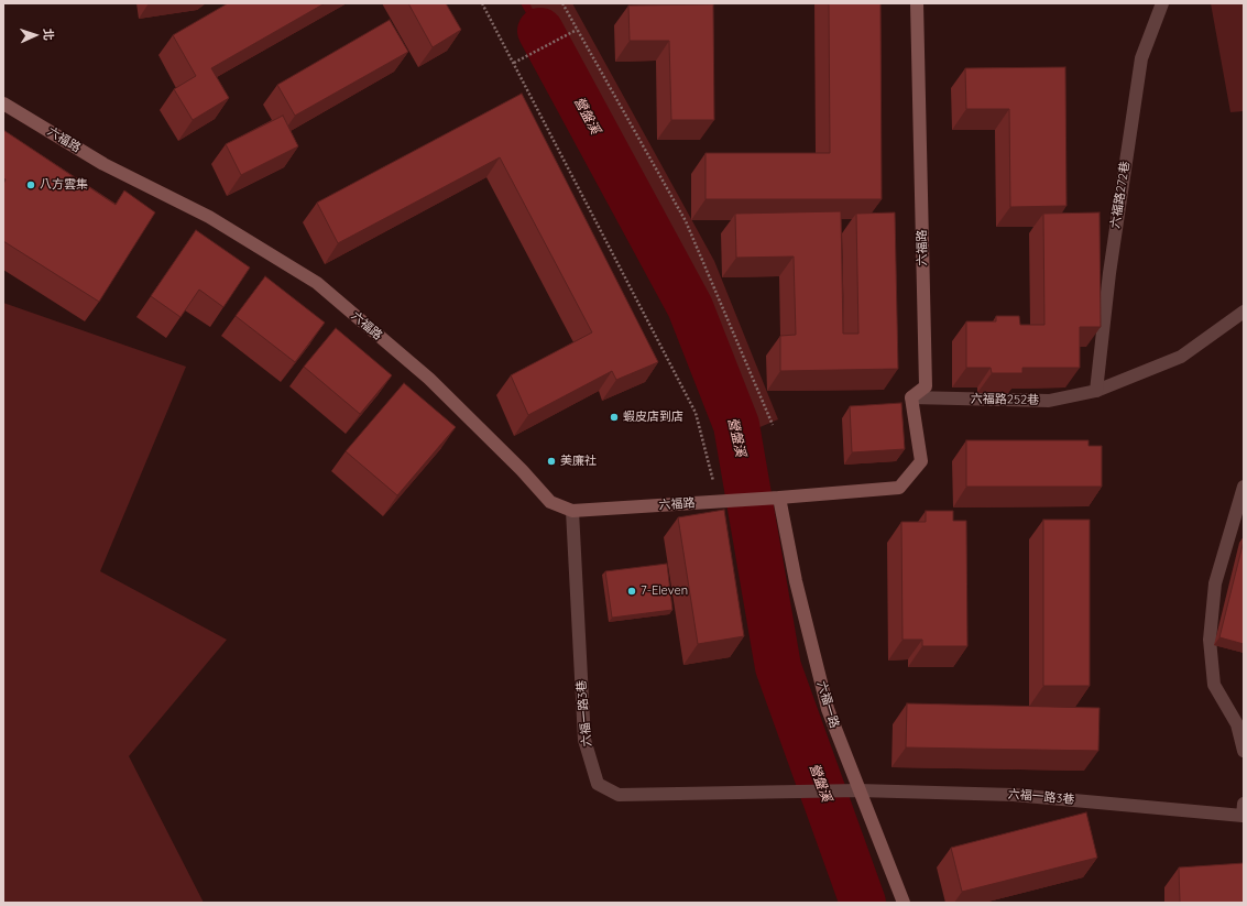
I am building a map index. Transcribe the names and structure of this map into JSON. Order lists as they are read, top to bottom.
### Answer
{
  "streets": {
    "street": [
      "六福路",
      "六福路272巷",
      "六福路252巷",
      "六福一路",
      "六福一路3巷"
    ]
  },
  "crossings": [
    ["六福路", "六福路252巷"],
    ["六福路", "六福一路"],
    ["六福路", "六福一路3巷"],
    ["六福路272巷", "六福路252巷"],
    ["六福一路", "六福一路3巷"]
  ],
  "water": ["營盤溪"],
  "places": [
    "八方雲集",
    "蝦皮店到店",
    "美廉社",
    "7-Eleven"
  ],
  "north": "right"
}
